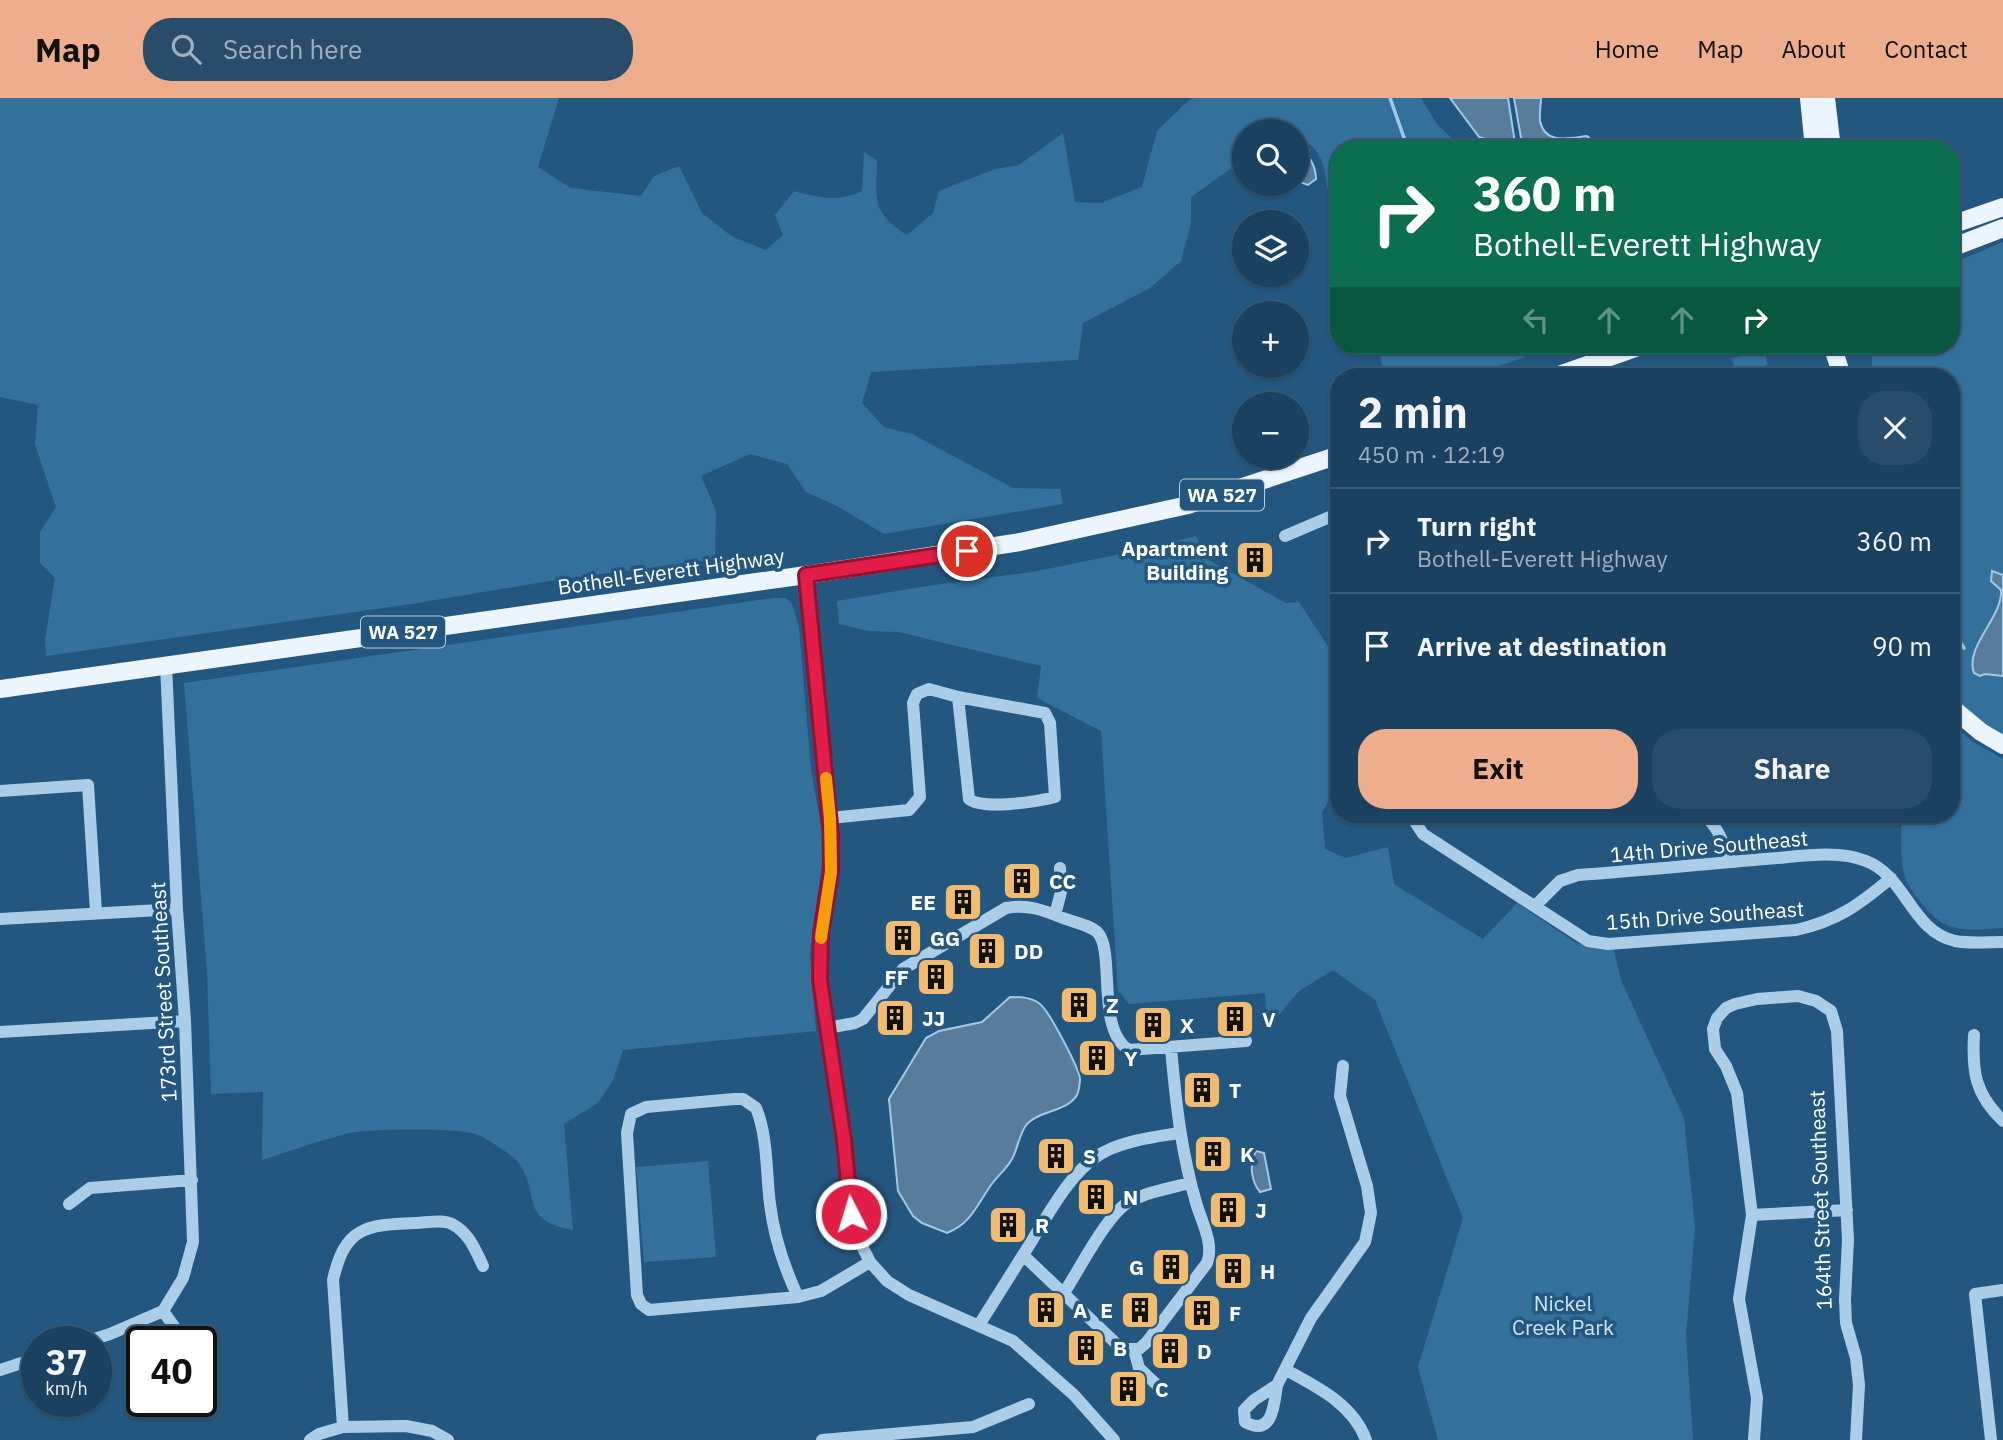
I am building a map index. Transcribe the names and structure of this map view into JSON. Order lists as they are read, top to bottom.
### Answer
{
  "streets": {
    "main road": ["WA 527", "Bothell-Everett Highway"],
    "street": [
      "14th Drive Southeast",
      "15th Drive Southeast",
      "173rd Street Southeast",
      "164th Street Southeast"
    ]
  },
  "crossings": [
    ["Bothell-Everett Highway", "173rd Street Southeast"],
    ["14th Drive Southeast", "15th Drive Southeast"]
  ],
  "parks": ["Nickel Creek Park"],
  "places": {
    "building": [
      "Apartment Building",
      "CC",
      "EE",
      "GG",
      "DD",
      "FF",
      "Z",
      "JJ",
      "V",
      "X",
      "Y",
      "T",
      "K",
      "S",
      "N",
      "J",
      "R",
      "G",
      "H",
      "A",
      "E",
      "F",
      "B",
      "D",
      "C"
    ]
  },
  "page": {
    "header": "Map",
    "search": "Search here",
    "nav": [
      "Home",
      "Map",
      "About",
      "Contact"
    ],
    "map_buttons": ["+", "−"],
    "turn": ["360 m", "Bothell-Everett Highway"],
    "heading": ["2 min", "450 m · 12:19"],
    "list": [
      {
        "name": "Turn right",
        "note": "Bothell-Everett Highway",
        "value": "360 m"
      },
      {
        "name": "Arrive at destination",
        "value": "90 m"
      }
    ],
    "buttons": ["Exit", "Share"],
    "speed": "37 km/h",
    "limit": "40"
  }
}
